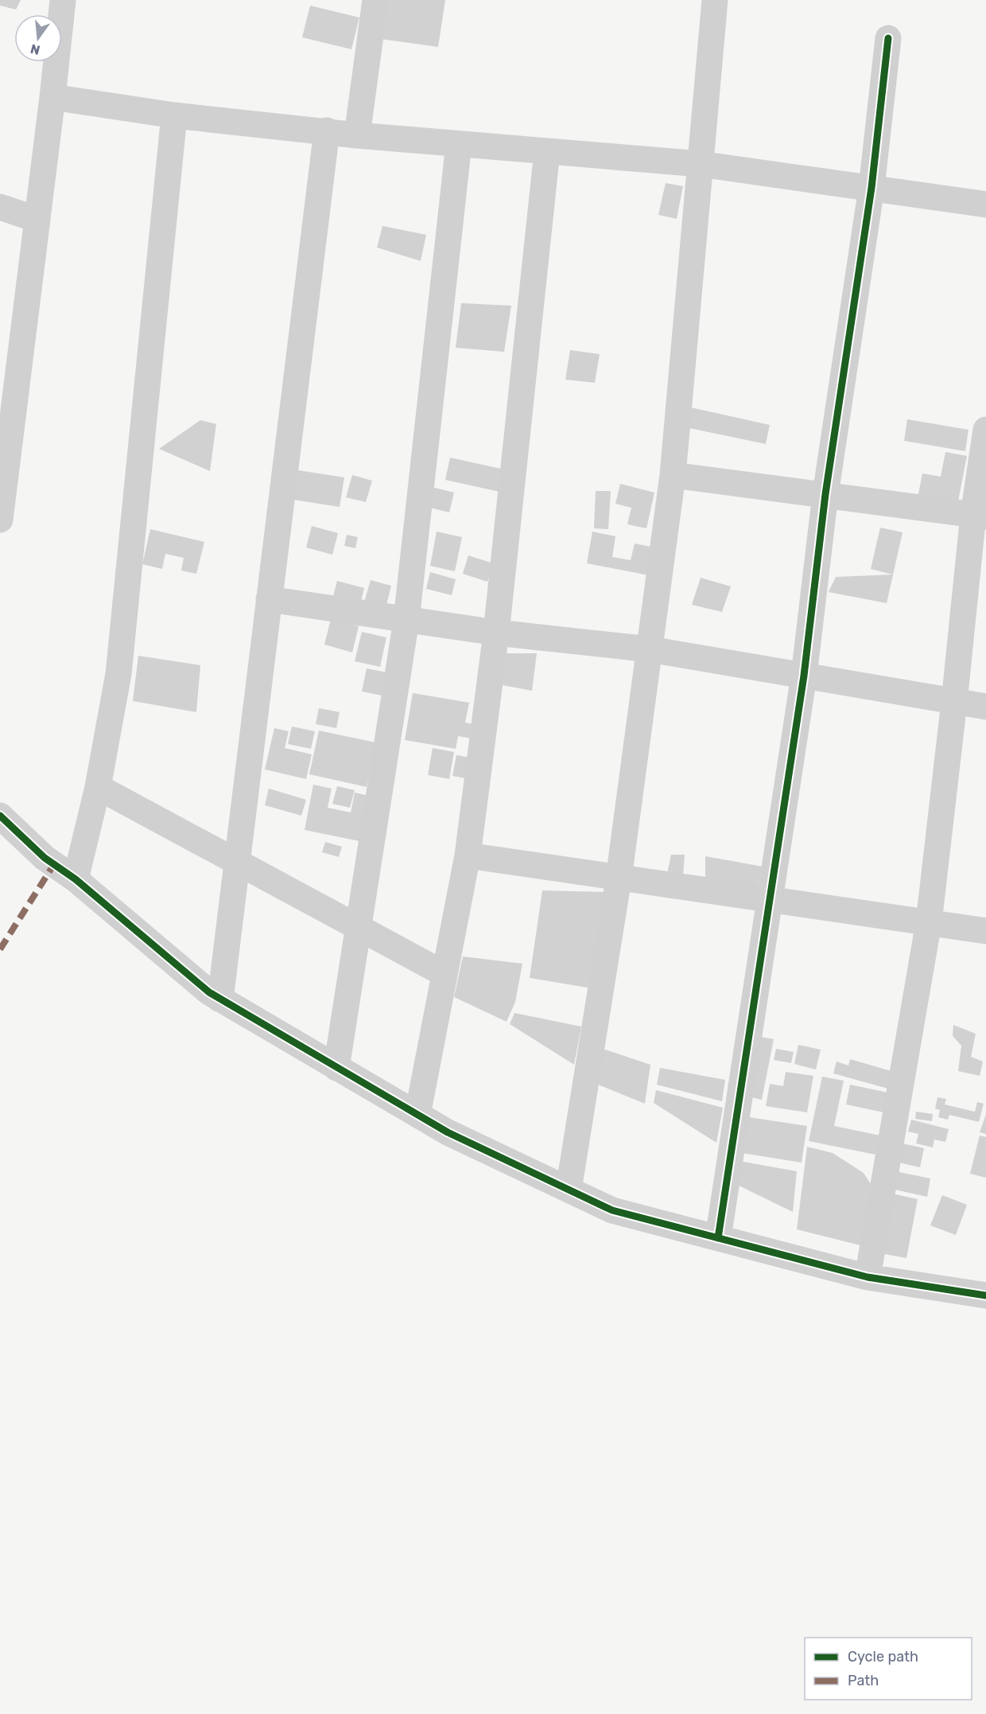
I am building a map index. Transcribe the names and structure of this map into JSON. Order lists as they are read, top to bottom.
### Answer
{
  "legend": ["Cycle path", "Path"],
  "north": "bottom"
}
